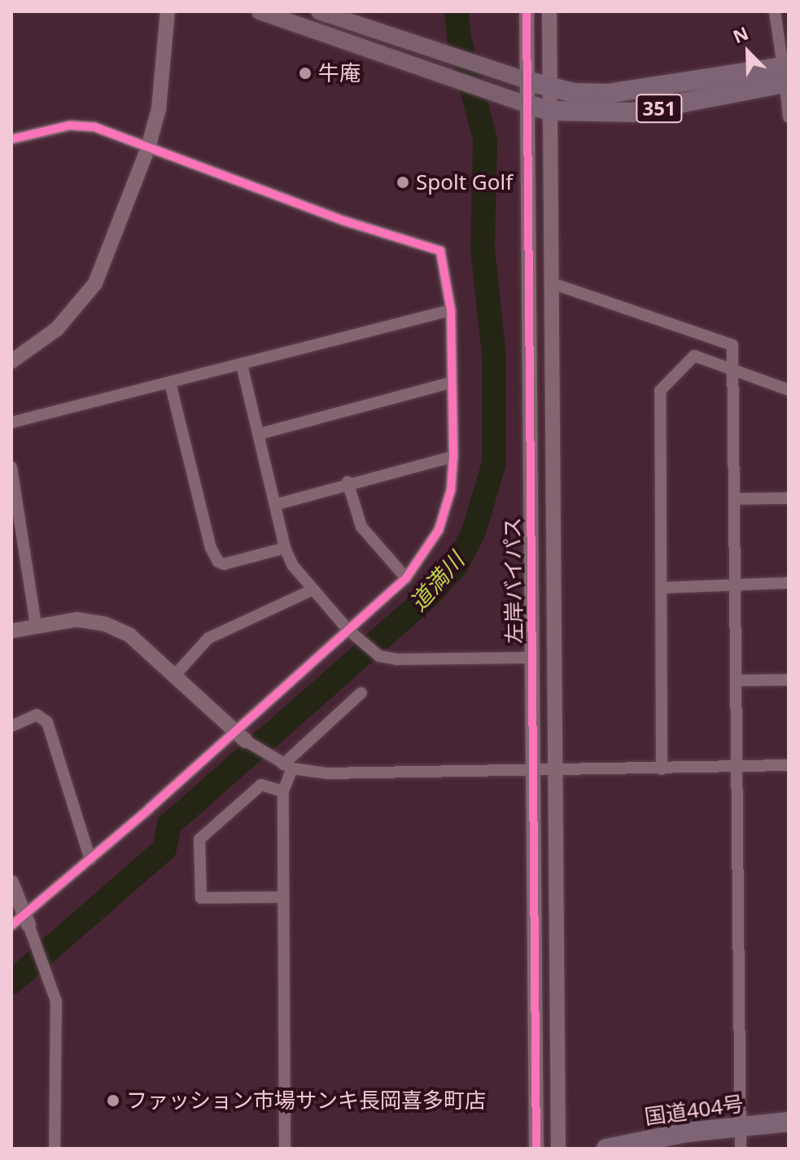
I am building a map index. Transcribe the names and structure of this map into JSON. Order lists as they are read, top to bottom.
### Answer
{
  "streets": {
    "highway": ["351", "国道404号"],
    "street": ["左岸バイパス"]
  },
  "crossings": [
    ["351", "左岸バイパス"]
  ],
  "water": ["道満川"],
  "places": ["牛庵", "Spolt Golf", "ファッション市場サンキ長岡喜多町店"],
  "north": "top left"
}
